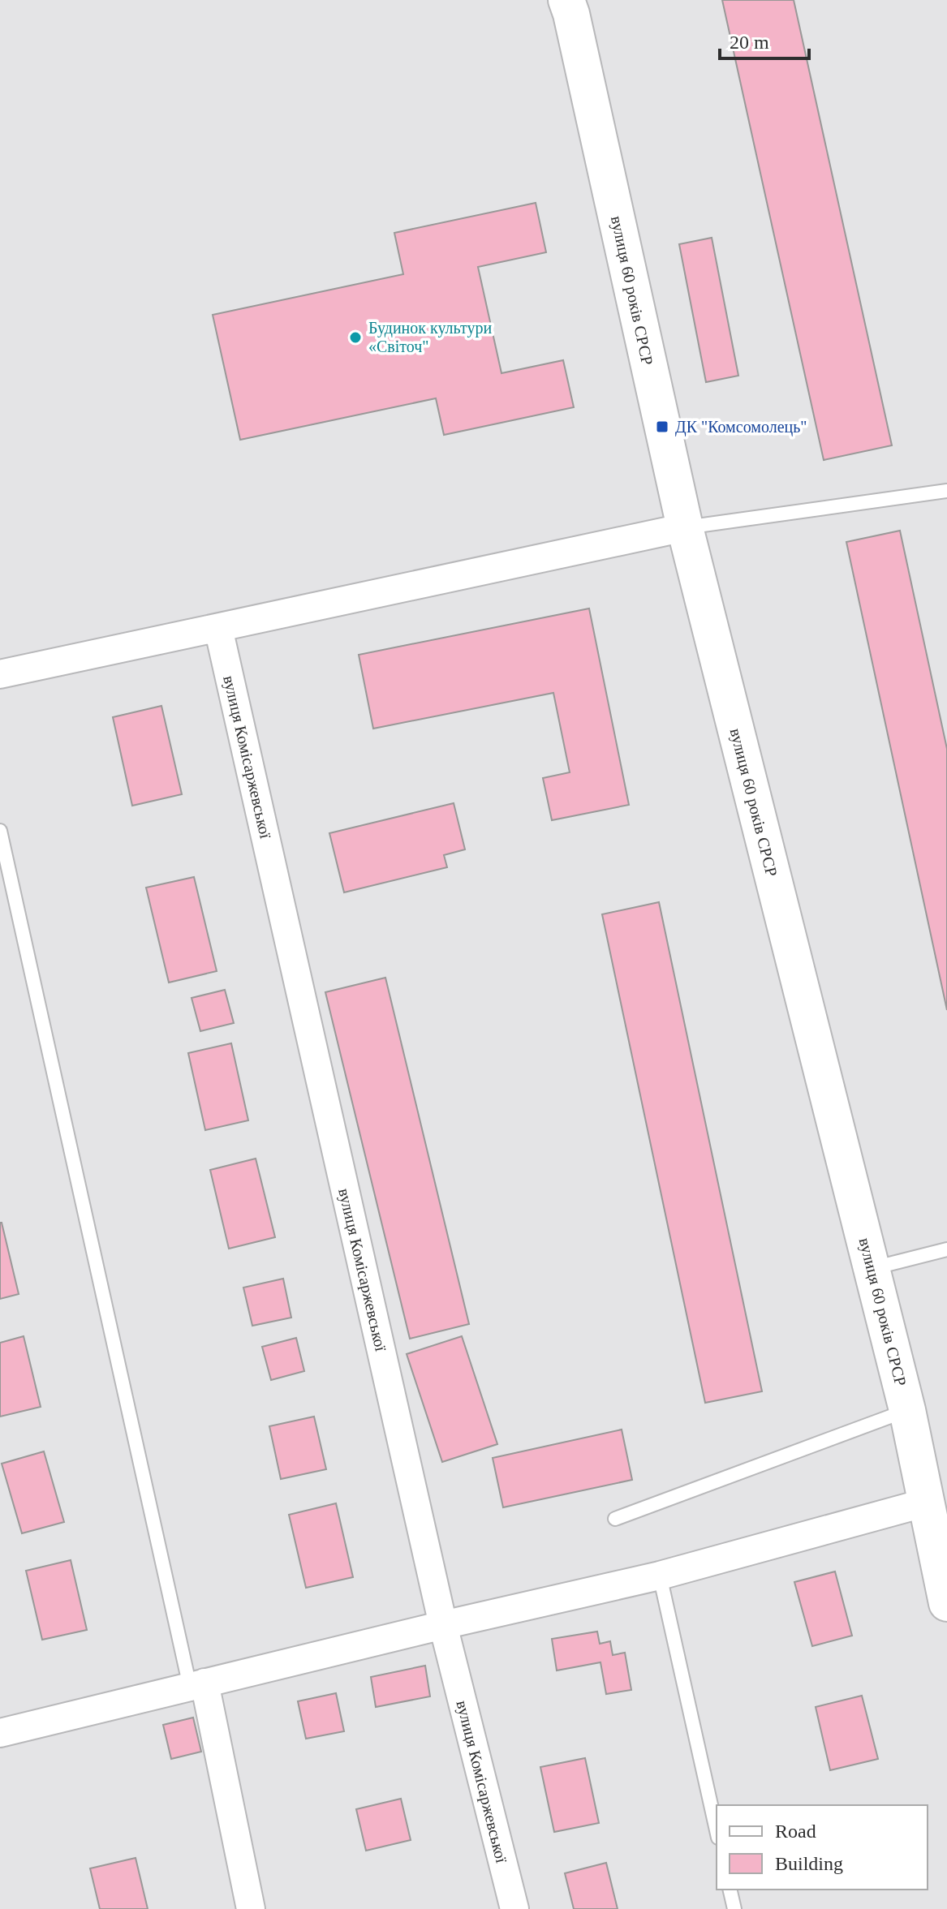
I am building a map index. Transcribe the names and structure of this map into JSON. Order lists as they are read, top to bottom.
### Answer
{
  "streets": {
    "street": ["вулиця 60 років СРСР", "вулиця Комісаржевської"]
  },
  "places": {
    "other": ["Будинок культури «Світоч\""],
    "transit": ["ДК \"Комсомолець\""]
  },
  "legend": ["Road", "Building"],
  "scale_bar": "20 m"
}
